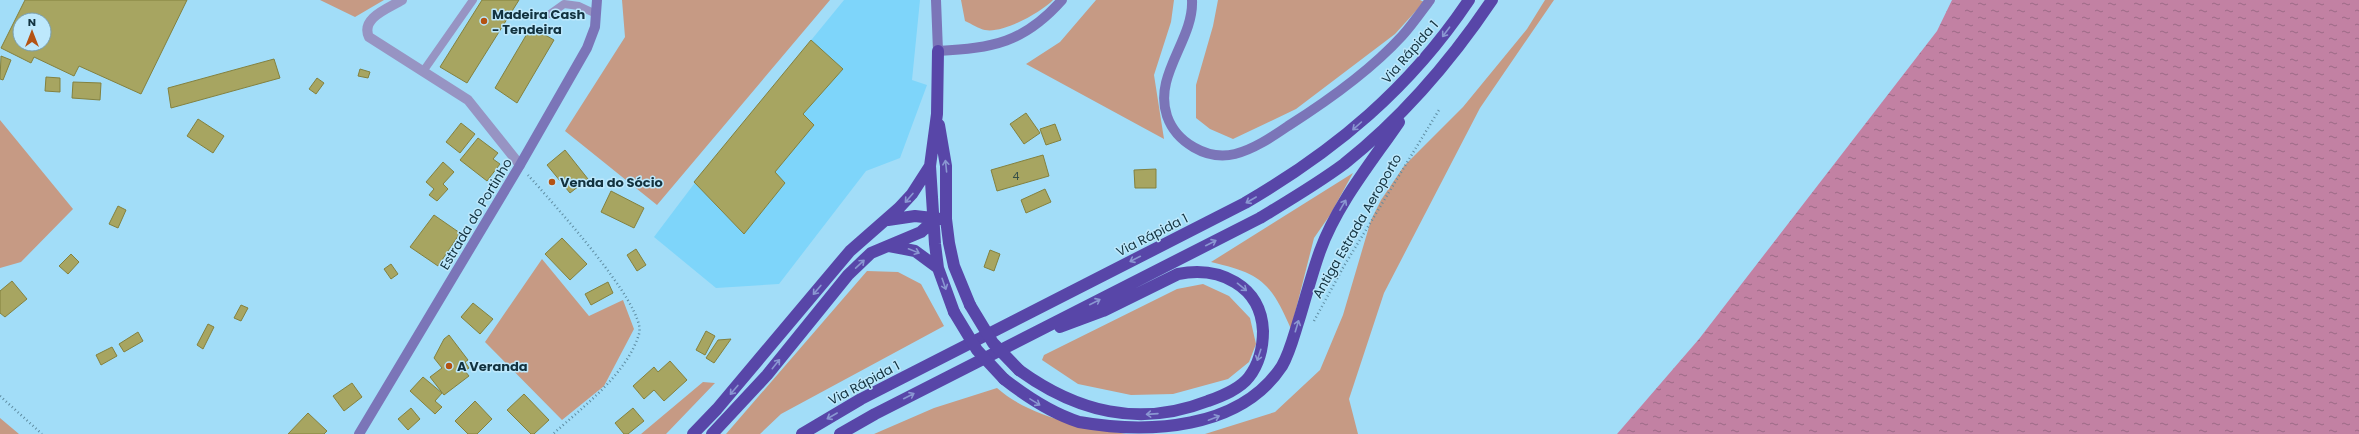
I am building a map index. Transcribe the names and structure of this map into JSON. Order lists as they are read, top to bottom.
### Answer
{
  "streets": {
    "highway": ["Via Rápida 1"],
    "main road": ["Estrada do Portinho"],
    "path": ["Antiga Estrada Aeroporto"]
  },
  "places": ["Madeira Cash - Tendeira", "Venda do Sócio", "A Veranda"],
  "house_numbers": ["4"],
  "north": "top"
}
